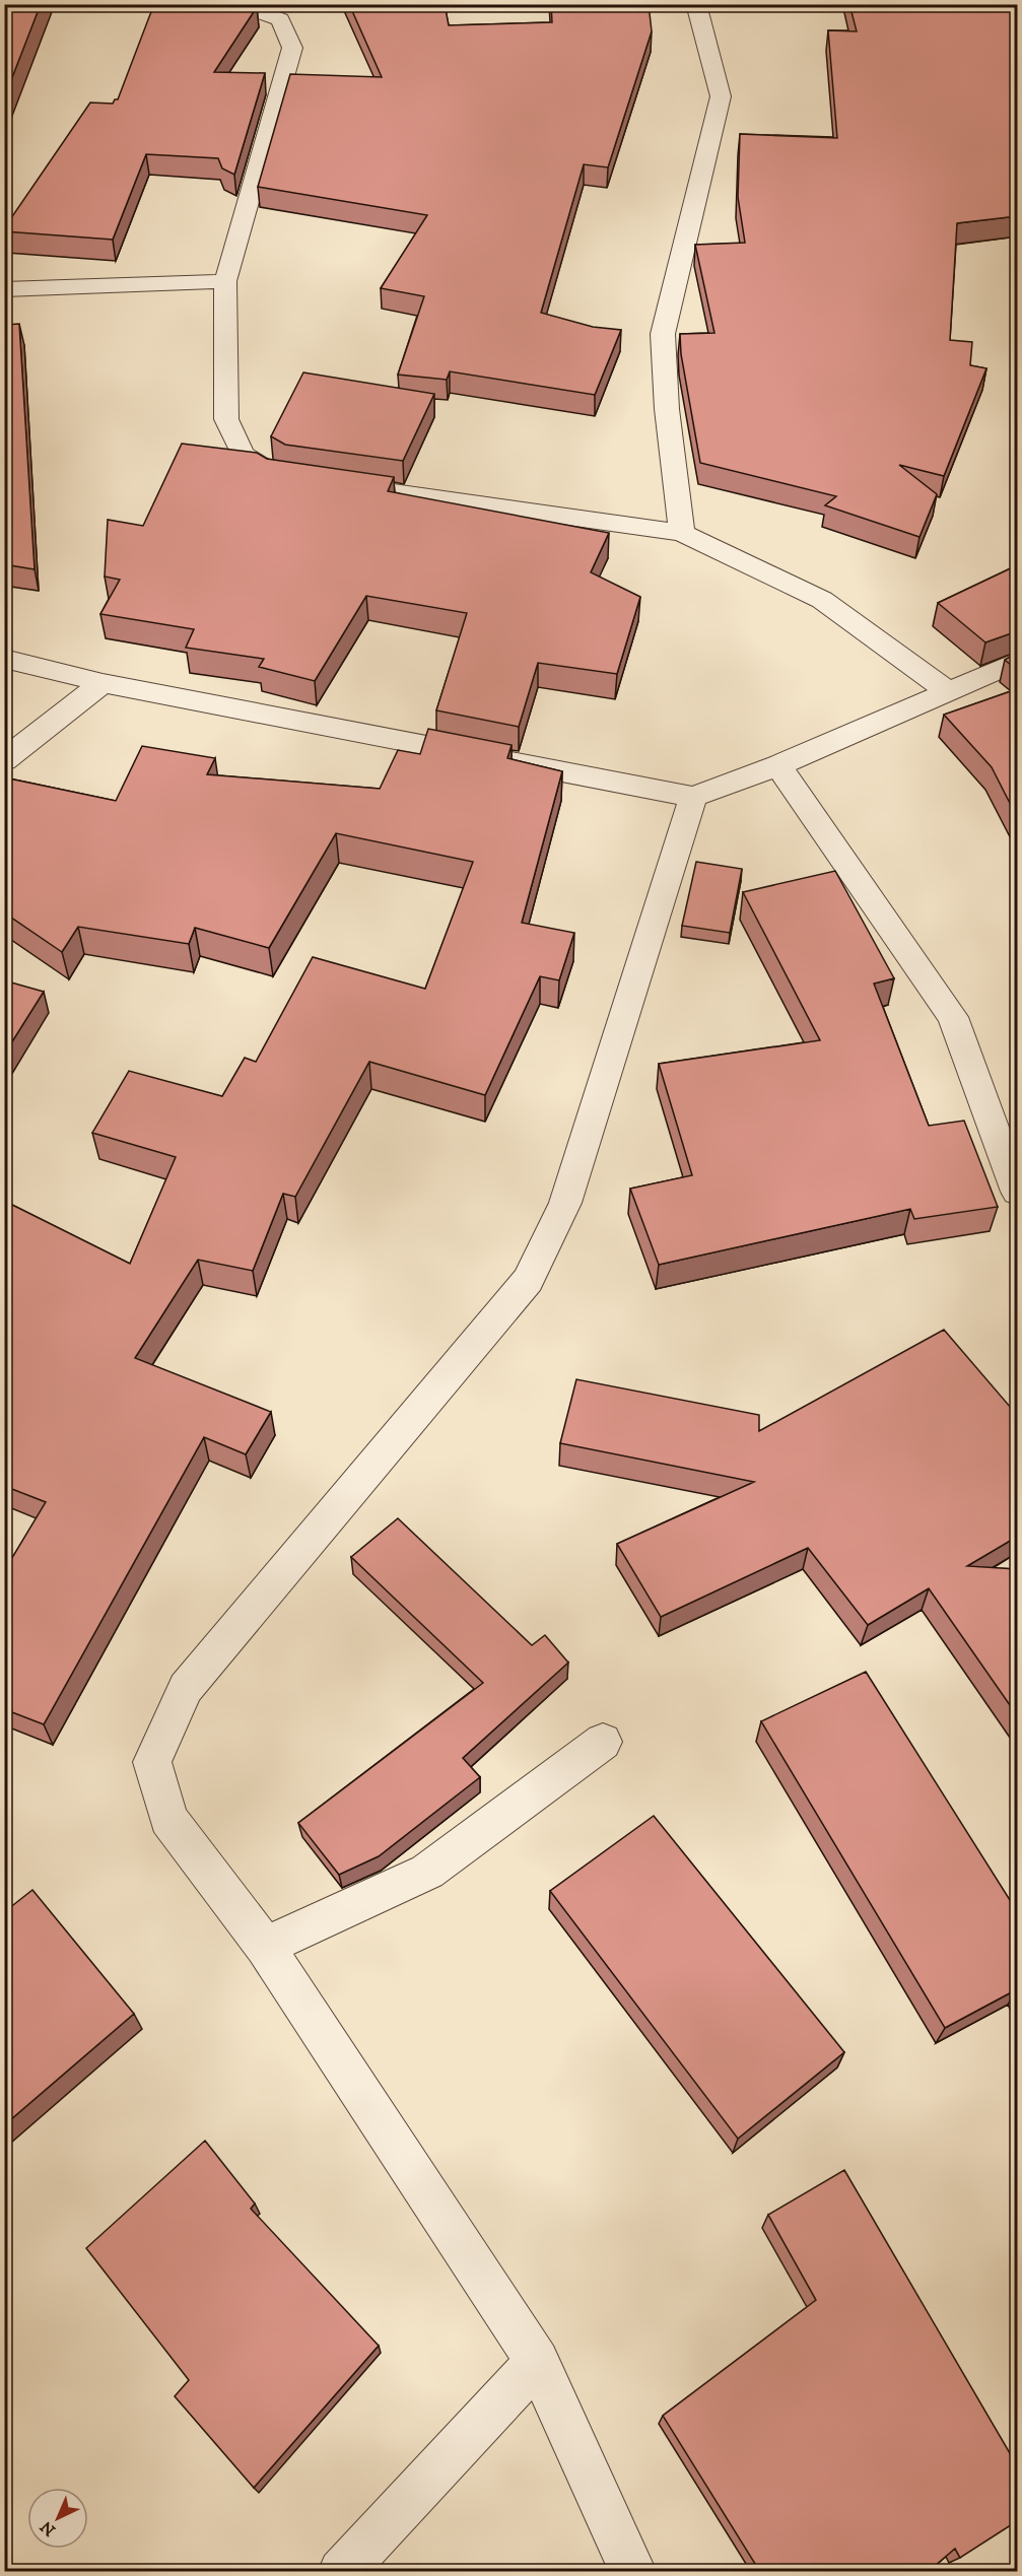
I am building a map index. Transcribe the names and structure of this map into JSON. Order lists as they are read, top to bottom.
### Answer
{
  "north": "bottom left"
}
